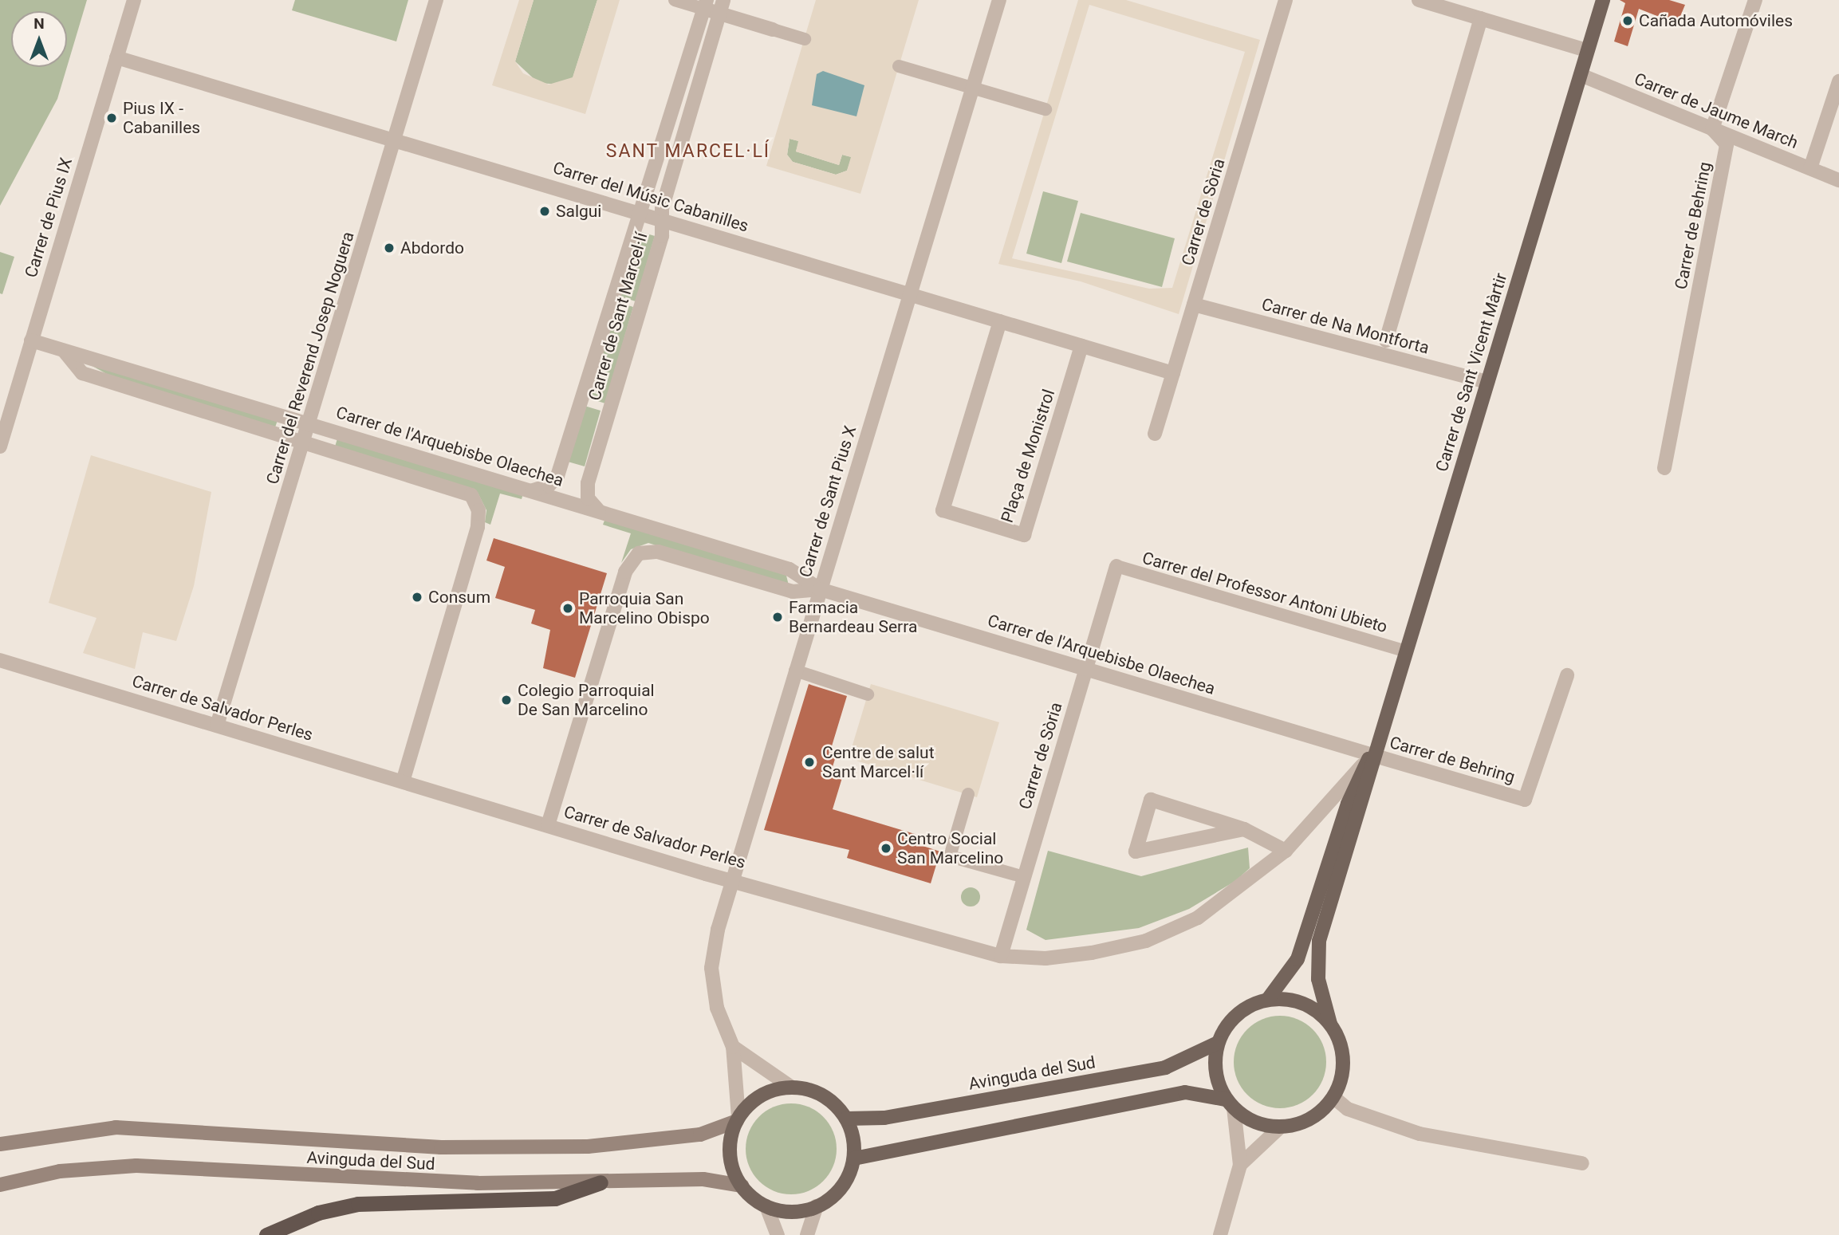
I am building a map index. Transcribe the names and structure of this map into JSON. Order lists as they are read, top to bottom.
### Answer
{
  "streets": {
    "main road": ["Carrer de Sant Vicent Màrtir", "Avinguda del Sud"],
    "street": [
      "Carrer de Jaume March",
      "Carrer del Músic Cabanilles",
      "Carrer de Sòria",
      "Carrer de Pius IX",
      "Carrer de Behring",
      "Carrer de Sant Marcel·lí",
      "Carrer de Na Montforta",
      "Carrer del Reverend Josep Noguera",
      "Carrer de l'Arquebisbe Olaechea",
      "Plaça de Monistrol",
      "Carrer de Sant Pius X",
      "Carrer del Professor Antoni Ubieto",
      "Carrer de Salvador Perles"
    ]
  },
  "crossings": [
    ["Carrer de Jaume March", "Carrer de Behring"],
    ["Carrer de Jaume March", "Carrer de Sant Vicent Màrtir"],
    ["Carrer del Músic Cabanilles", "Carrer de Sòria"],
    ["Carrer del Músic Cabanilles", "Carrer de Pius IX"],
    ["Carrer del Músic Cabanilles", "Carrer de Sant Marcel·lí"],
    ["Carrer del Músic Cabanilles", "Carrer del Reverend Josep Noguera"],
    ["Carrer del Músic Cabanilles", "Plaça de Monistrol"],
    ["Carrer del Músic Cabanilles", "Carrer de Sant Pius X"],
    ["Carrer de Sòria", "Carrer de Na Montforta"],
    ["Carrer de Sòria", "Carrer de l'Arquebisbe Olaechea"],
    ["Carrer de Sòria", "Carrer del Professor Antoni Ubieto"],
    ["Carrer de Sòria", "Carrer de Salvador Perles"],
    ["Carrer de Pius IX", "Carrer de l'Arquebisbe Olaechea"],
    ["Carrer de Behring", "Carrer de Sant Vicent Màrtir"],
    ["Carrer de Behring", "Carrer de l'Arquebisbe Olaechea"],
    ["Carrer de Behring", "Carrer de Salvador Perles"],
    ["Carrer de Sant Marcel·lí", "Carrer de l'Arquebisbe Olaechea"],
    ["Carrer de Na Montforta", "Carrer de Sant Vicent Màrtir"],
    ["Carrer del Reverend Josep Noguera", "Carrer de l'Arquebisbe Olaechea"],
    ["Carrer del Reverend Josep Noguera", "Carrer de Salvador Perles"],
    ["Carrer de Sant Vicent Màrtir", "Carrer de l'Arquebisbe Olaechea"],
    ["Carrer de Sant Vicent Màrtir", "Carrer del Professor Antoni Ubieto"],
    ["Carrer de Sant Vicent Màrtir", "Carrer de Salvador Perles"],
    ["Carrer de Sant Vicent Màrtir", "Avinguda del Sud"],
    ["Carrer de l'Arquebisbe Olaechea", "Carrer de Sant Pius X"],
    ["Carrer de l'Arquebisbe Olaechea", "Carrer de Salvador Perles"],
    ["Carrer de Sant Pius X", "Carrer de Salvador Perles"],
    ["Carrer de Sant Pius X", "Avinguda del Sud"]
  ],
  "districts": ["SANT MARCEL·LÍ"],
  "places": [
    "Cañada Automóviles",
    "Pius IX - Cabanilles",
    "Salgui",
    "Abdordo",
    "Consum",
    "Parroquia San Marcelino Obispo",
    "Farmacia Bernardeau Serra",
    "Colegio Parroquial De San Marcelino",
    "Centre de salut Sant Marcel·lí",
    "Centro Social San Marcelino"
  ],
  "north": "top"
}
